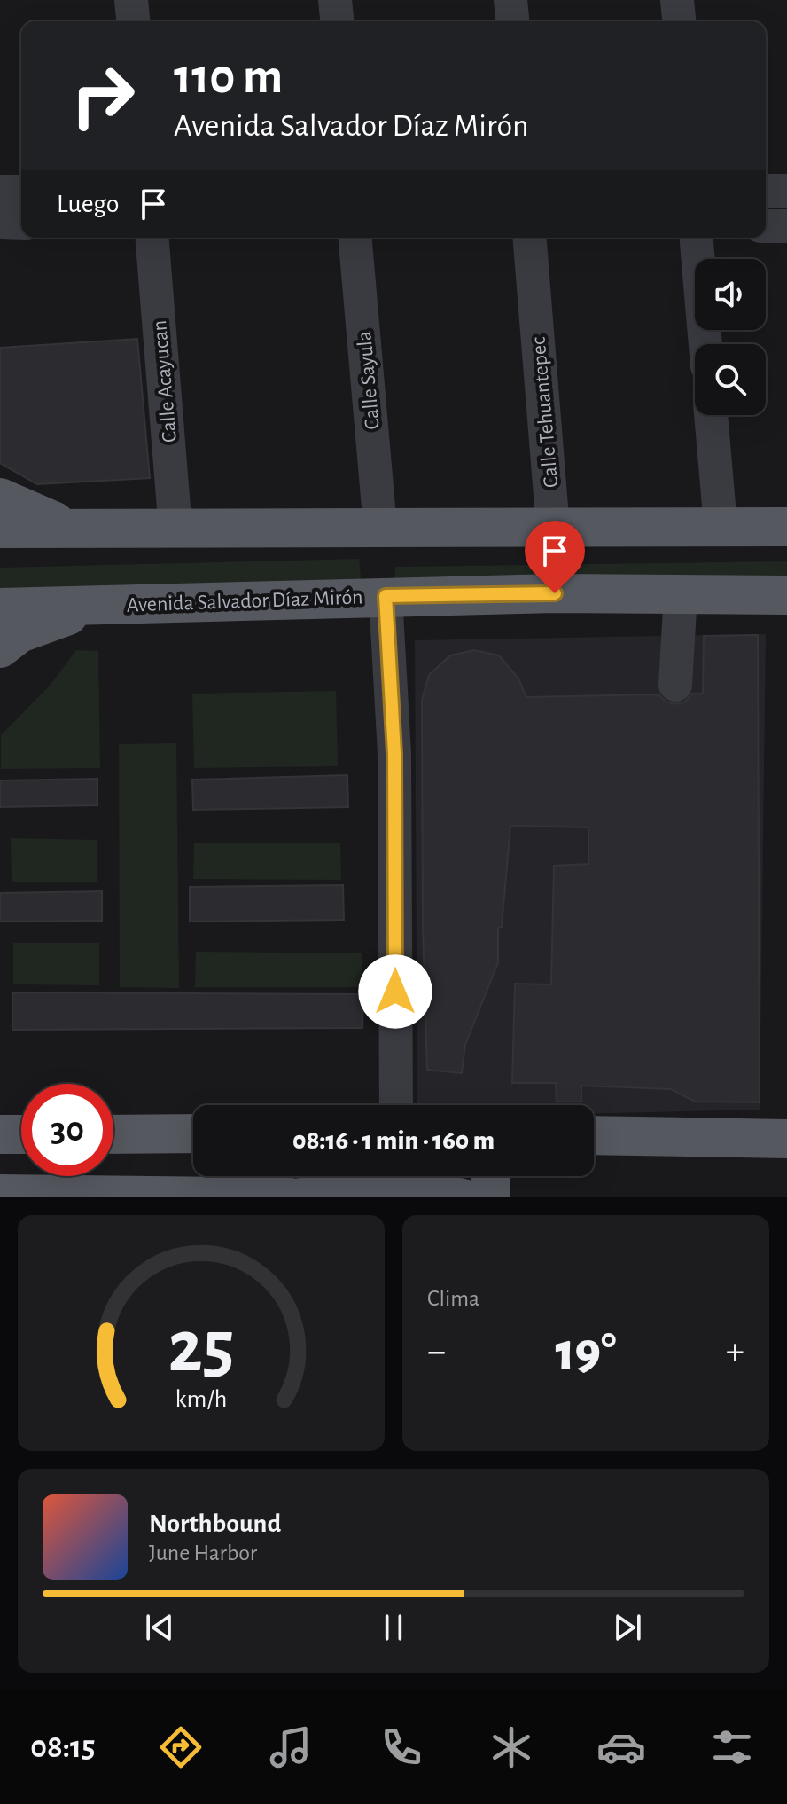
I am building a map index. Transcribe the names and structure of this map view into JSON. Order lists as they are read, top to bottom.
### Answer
{
  "streets": {
    "main road": ["Avenida Salvador Díaz Mirón"],
    "street": ["Calle Sayula", "Calle Acayucan", "Calle Tehuantepec"]
  },
  "crossings": [
    ["Calle Tehuantepec", "Avenida Salvador Díaz Mirón"]
  ],
  "page": {
    "turn": ["110 m", "Avenida Salvador Díaz Mirón"],
    "then": "Luego",
    "limit": "30",
    "trip": "08:16 · 1 min · 160 m",
    "tile": "Clima",
    "heat": ["−", "19°", "+"],
    "song": ["Northbound", "June Harbor"],
    "tabs": "08:15",
    "gauge": ["25", "km/h"]
  }
}
